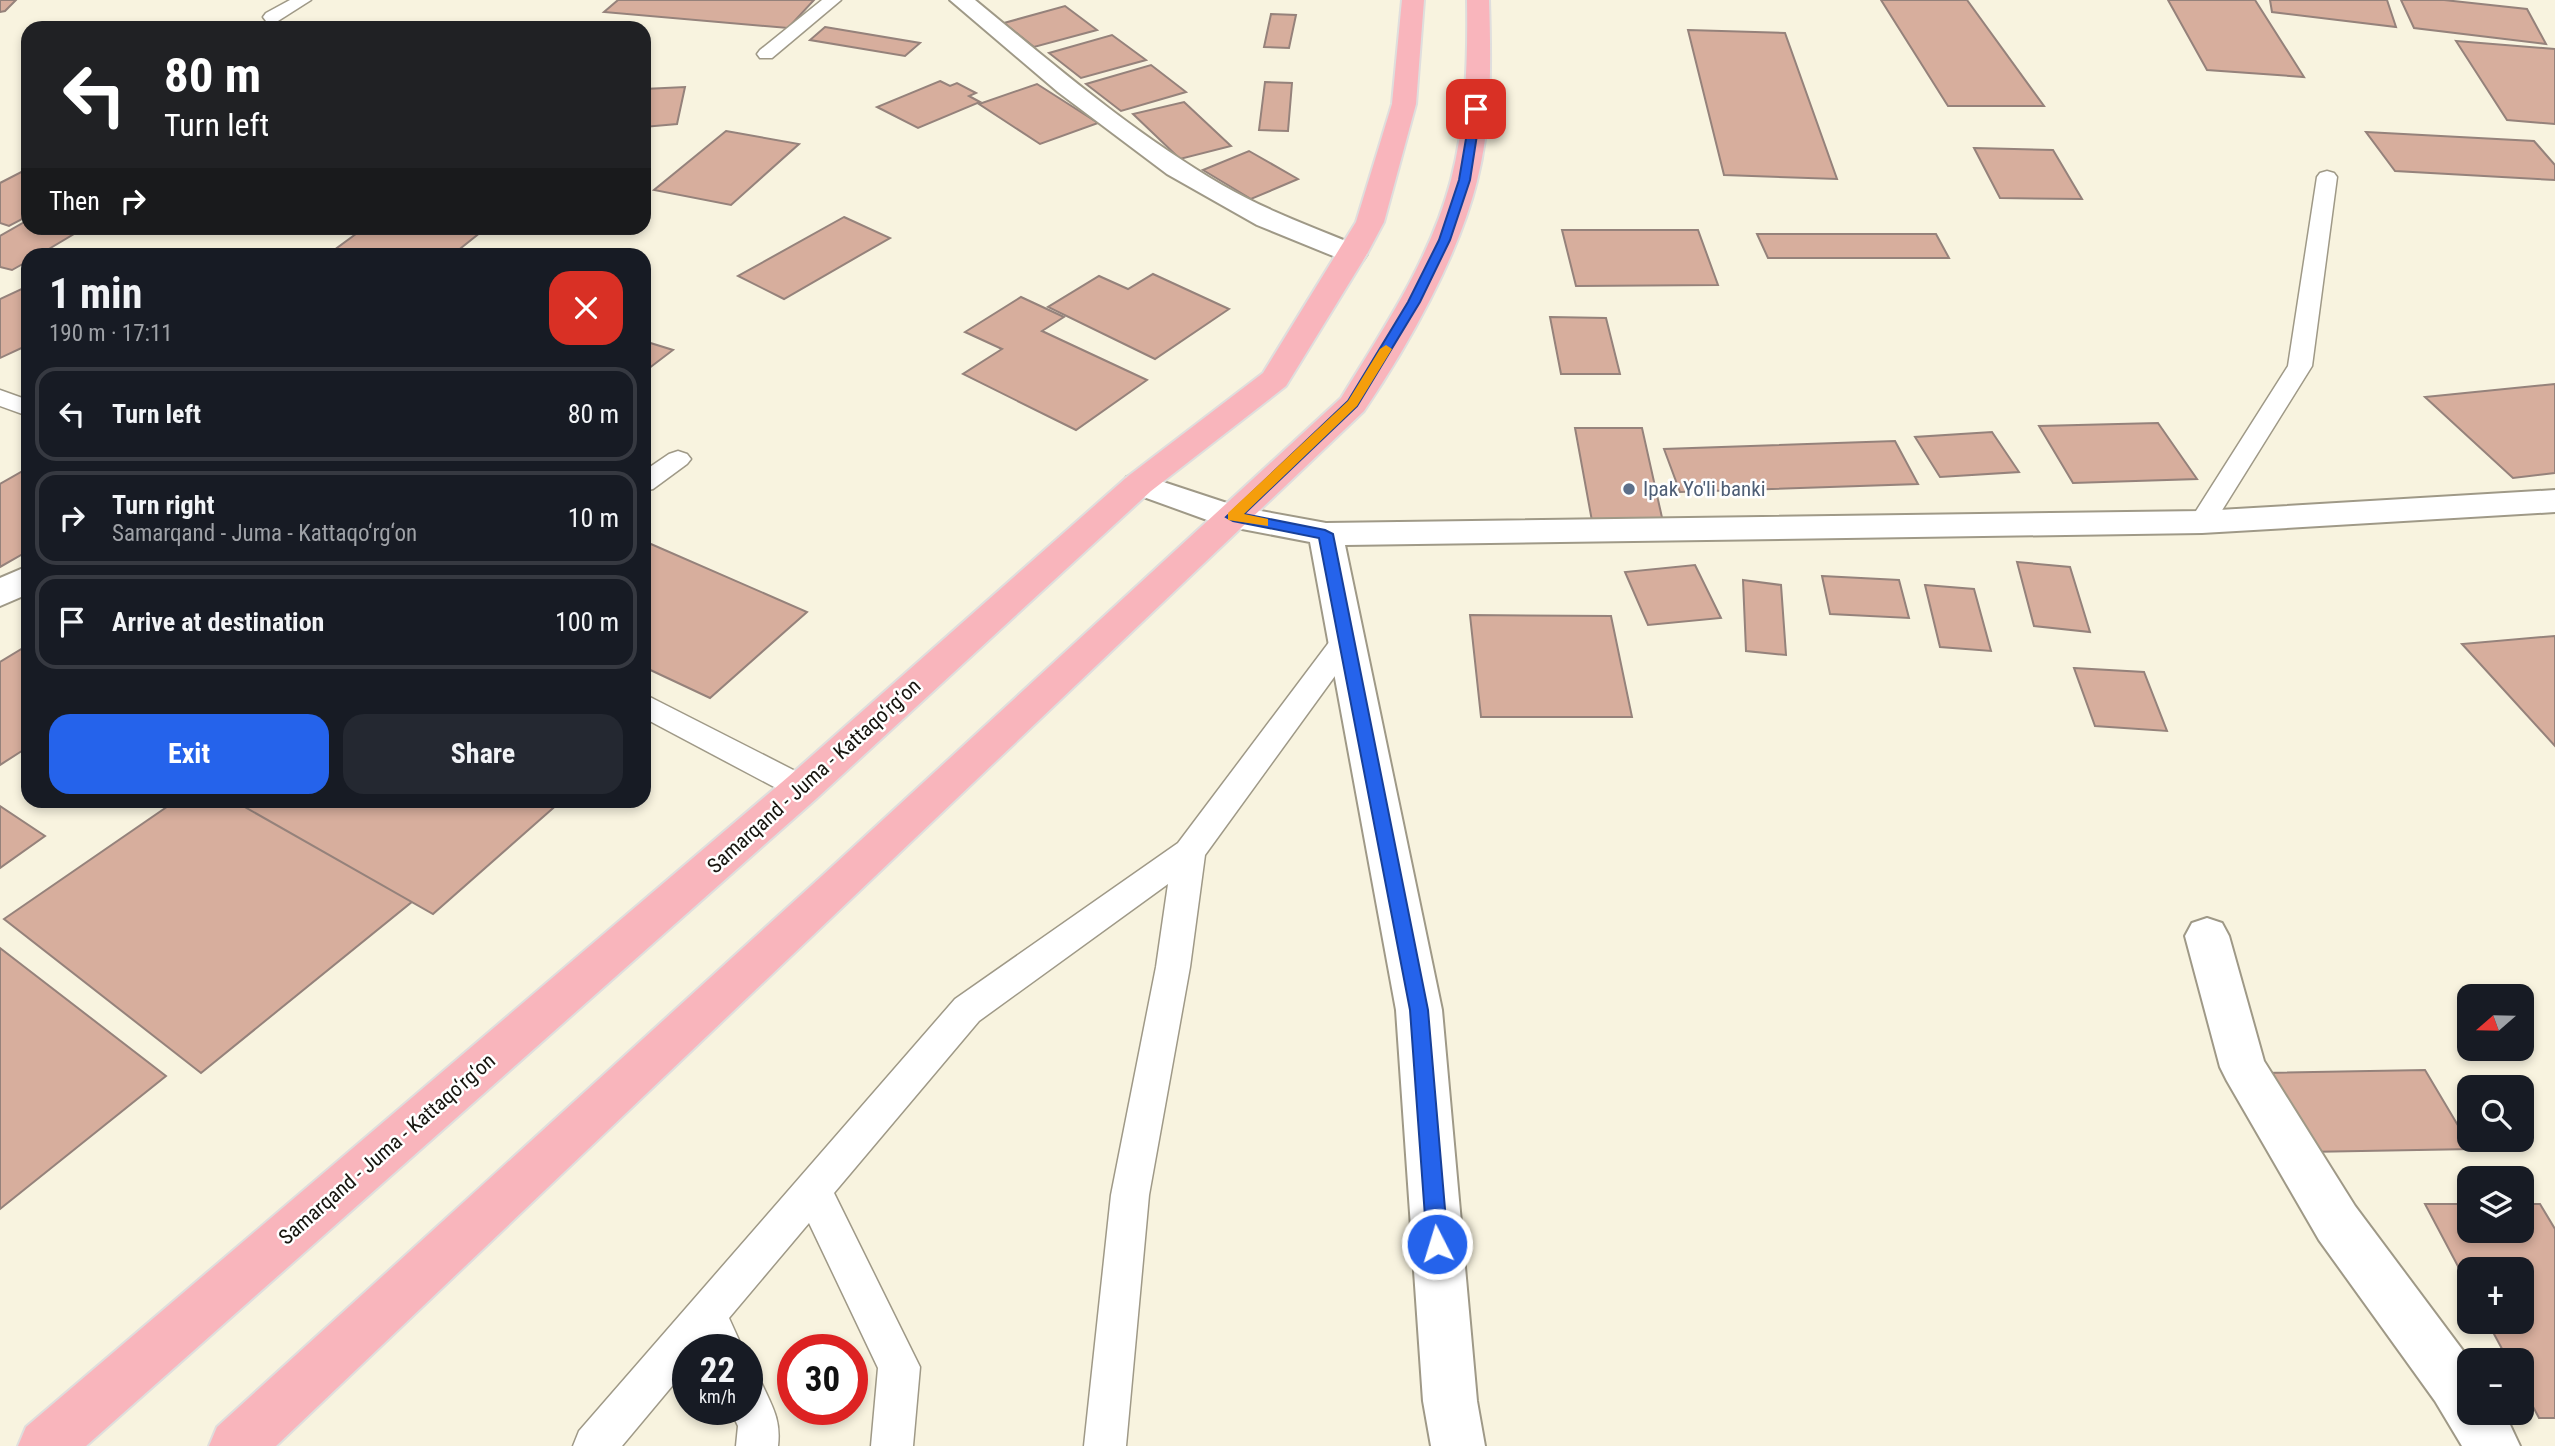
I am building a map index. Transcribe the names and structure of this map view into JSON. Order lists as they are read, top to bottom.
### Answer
{
  "streets": {
    "main road": ["Samarqand - Juma - Kattaqo‘rg‘on"]
  },
  "places": ["Ipak Yo'li banki"],
  "north": "left",
  "page": {
    "turn": ["80 m", "Turn left"],
    "then": "Then",
    "heading": ["1 min", "190 m · 17:11"],
    "list": [
      {
        "name": "Turn left",
        "value": "80 m"
      },
      {
        "name": "Turn right",
        "note": "Samarqand - Juma - Kattaqo‘rg‘on",
        "value": "10 m"
      },
      {
        "name": "Arrive at destination",
        "value": "100 m"
      }
    ],
    "buttons": ["Exit", "Share"],
    "map_buttons": ["+", "−"],
    "speed": "22 km/h",
    "limit": "30"
  }
}
